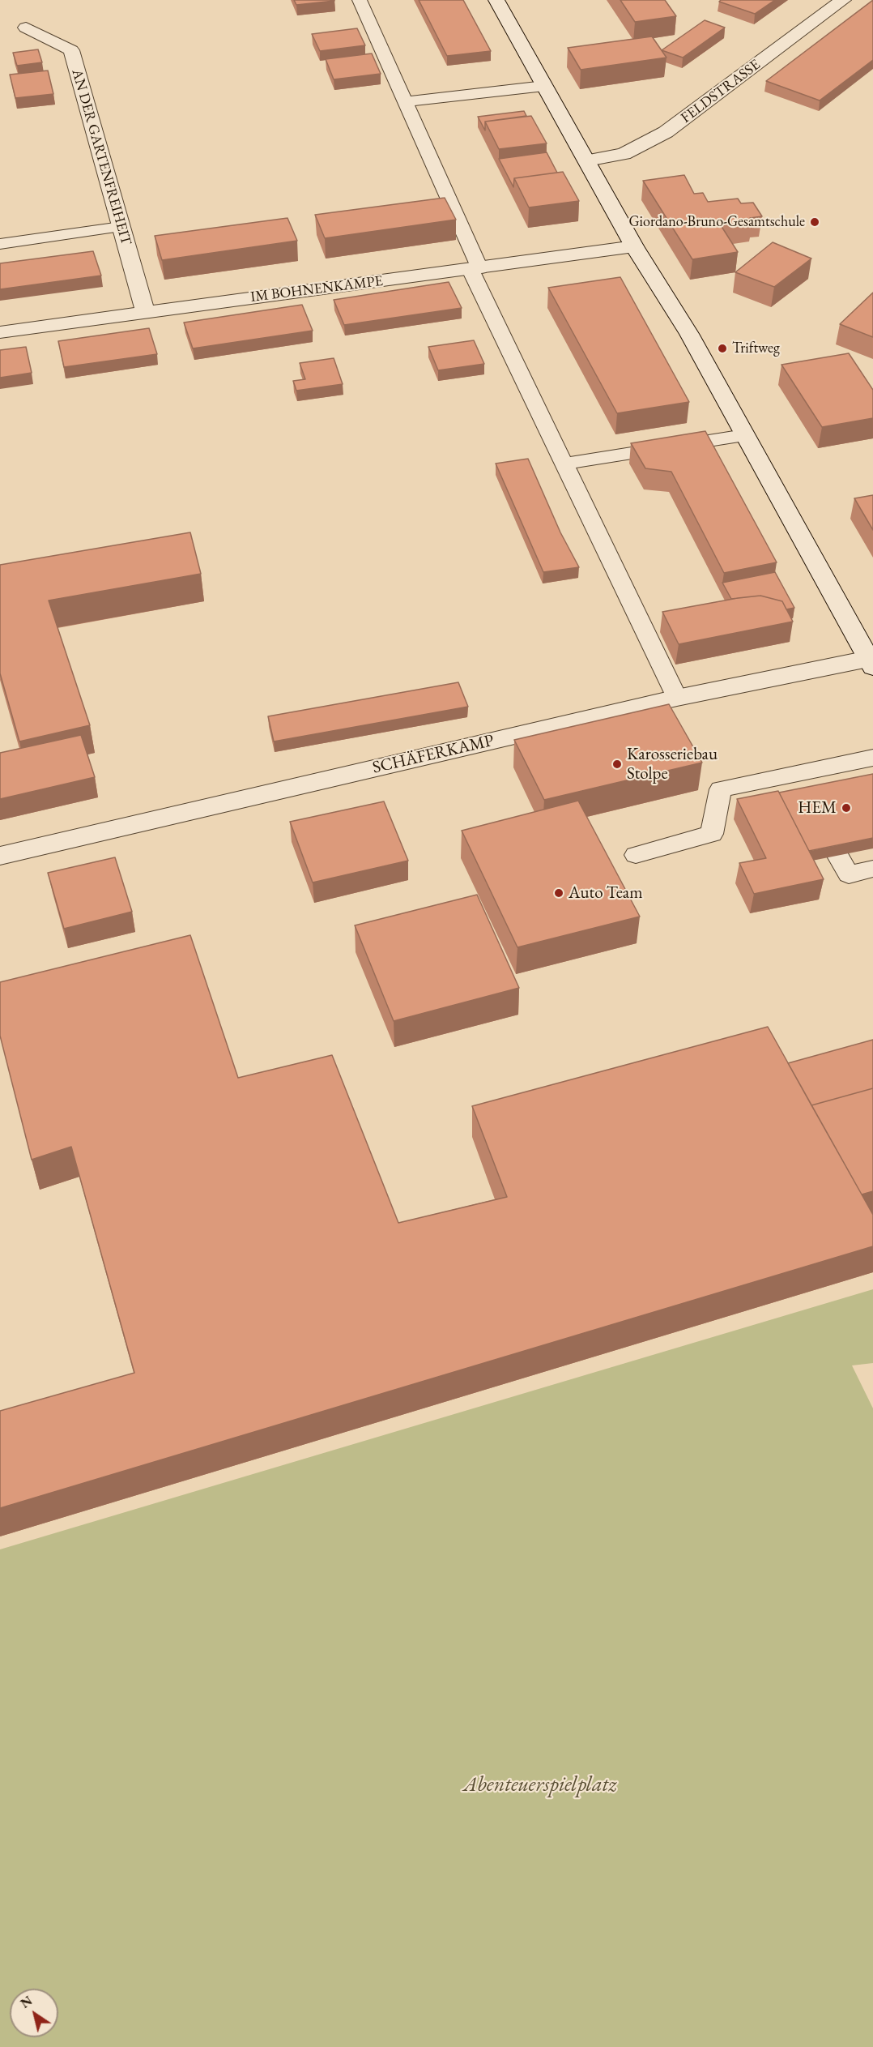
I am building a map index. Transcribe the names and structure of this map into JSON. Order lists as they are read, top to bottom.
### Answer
{
  "streets": {
    "street": [
      "FELDSTRASSE",
      "AN DER GARTENFREIHEIT",
      "IM BOHNENKAMPE",
      "SCHÄFERKAMP"
    ]
  },
  "crossings": [
    ["AN DER GARTENFREIHEIT", "IM BOHNENKAMPE"]
  ],
  "parks": ["Abenteuerspielplatz"],
  "places": [
    "Giordano-Bruno-Gesamtschule",
    "Triftweg",
    "Karosseriebau Stolpe",
    "HEM",
    "Auto Team"
  ],
  "north": "top left"
}
